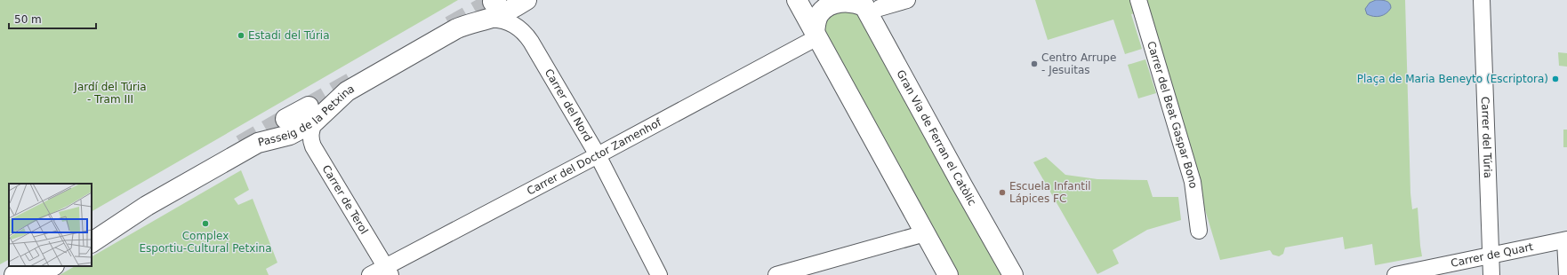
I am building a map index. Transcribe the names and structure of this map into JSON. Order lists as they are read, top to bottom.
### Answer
{
  "streets": {
    "main road": ["Passeig de la Petxina", "Gran Via de Ferran el Catòlic"],
    "street": [
      "Carrer del Nord",
      "Carrer del Beat Gaspar Bono",
      "Carrer del Túria",
      "Carrer del Doctor Zamenhof",
      "Carrer de Terol",
      "Carrer de Quart"
    ]
  },
  "crossings": [
    ["Carrer del Nord", "Passeig de la Petxina"],
    ["Carrer del Nord", "Carrer del Doctor Zamenhof"],
    ["Passeig de la Petxina", "Carrer de Terol"],
    ["Carrer del Túria", "Carrer de Quart"],
    ["Carrer del Doctor Zamenhof", "Carrer de Terol"]
  ],
  "parks": ["Jardí del Túria - Tram III"],
  "places": [
    "Estadi del Túria",
    "Centro Arrupe - Jesuitas",
    "Plaça de Maria Beneyto (Escriptora)",
    "Escuela Infantil Lápices FC",
    "Complex Esportiu-Cultural Petxina"
  ],
  "scale_bar": "50 m"
}
